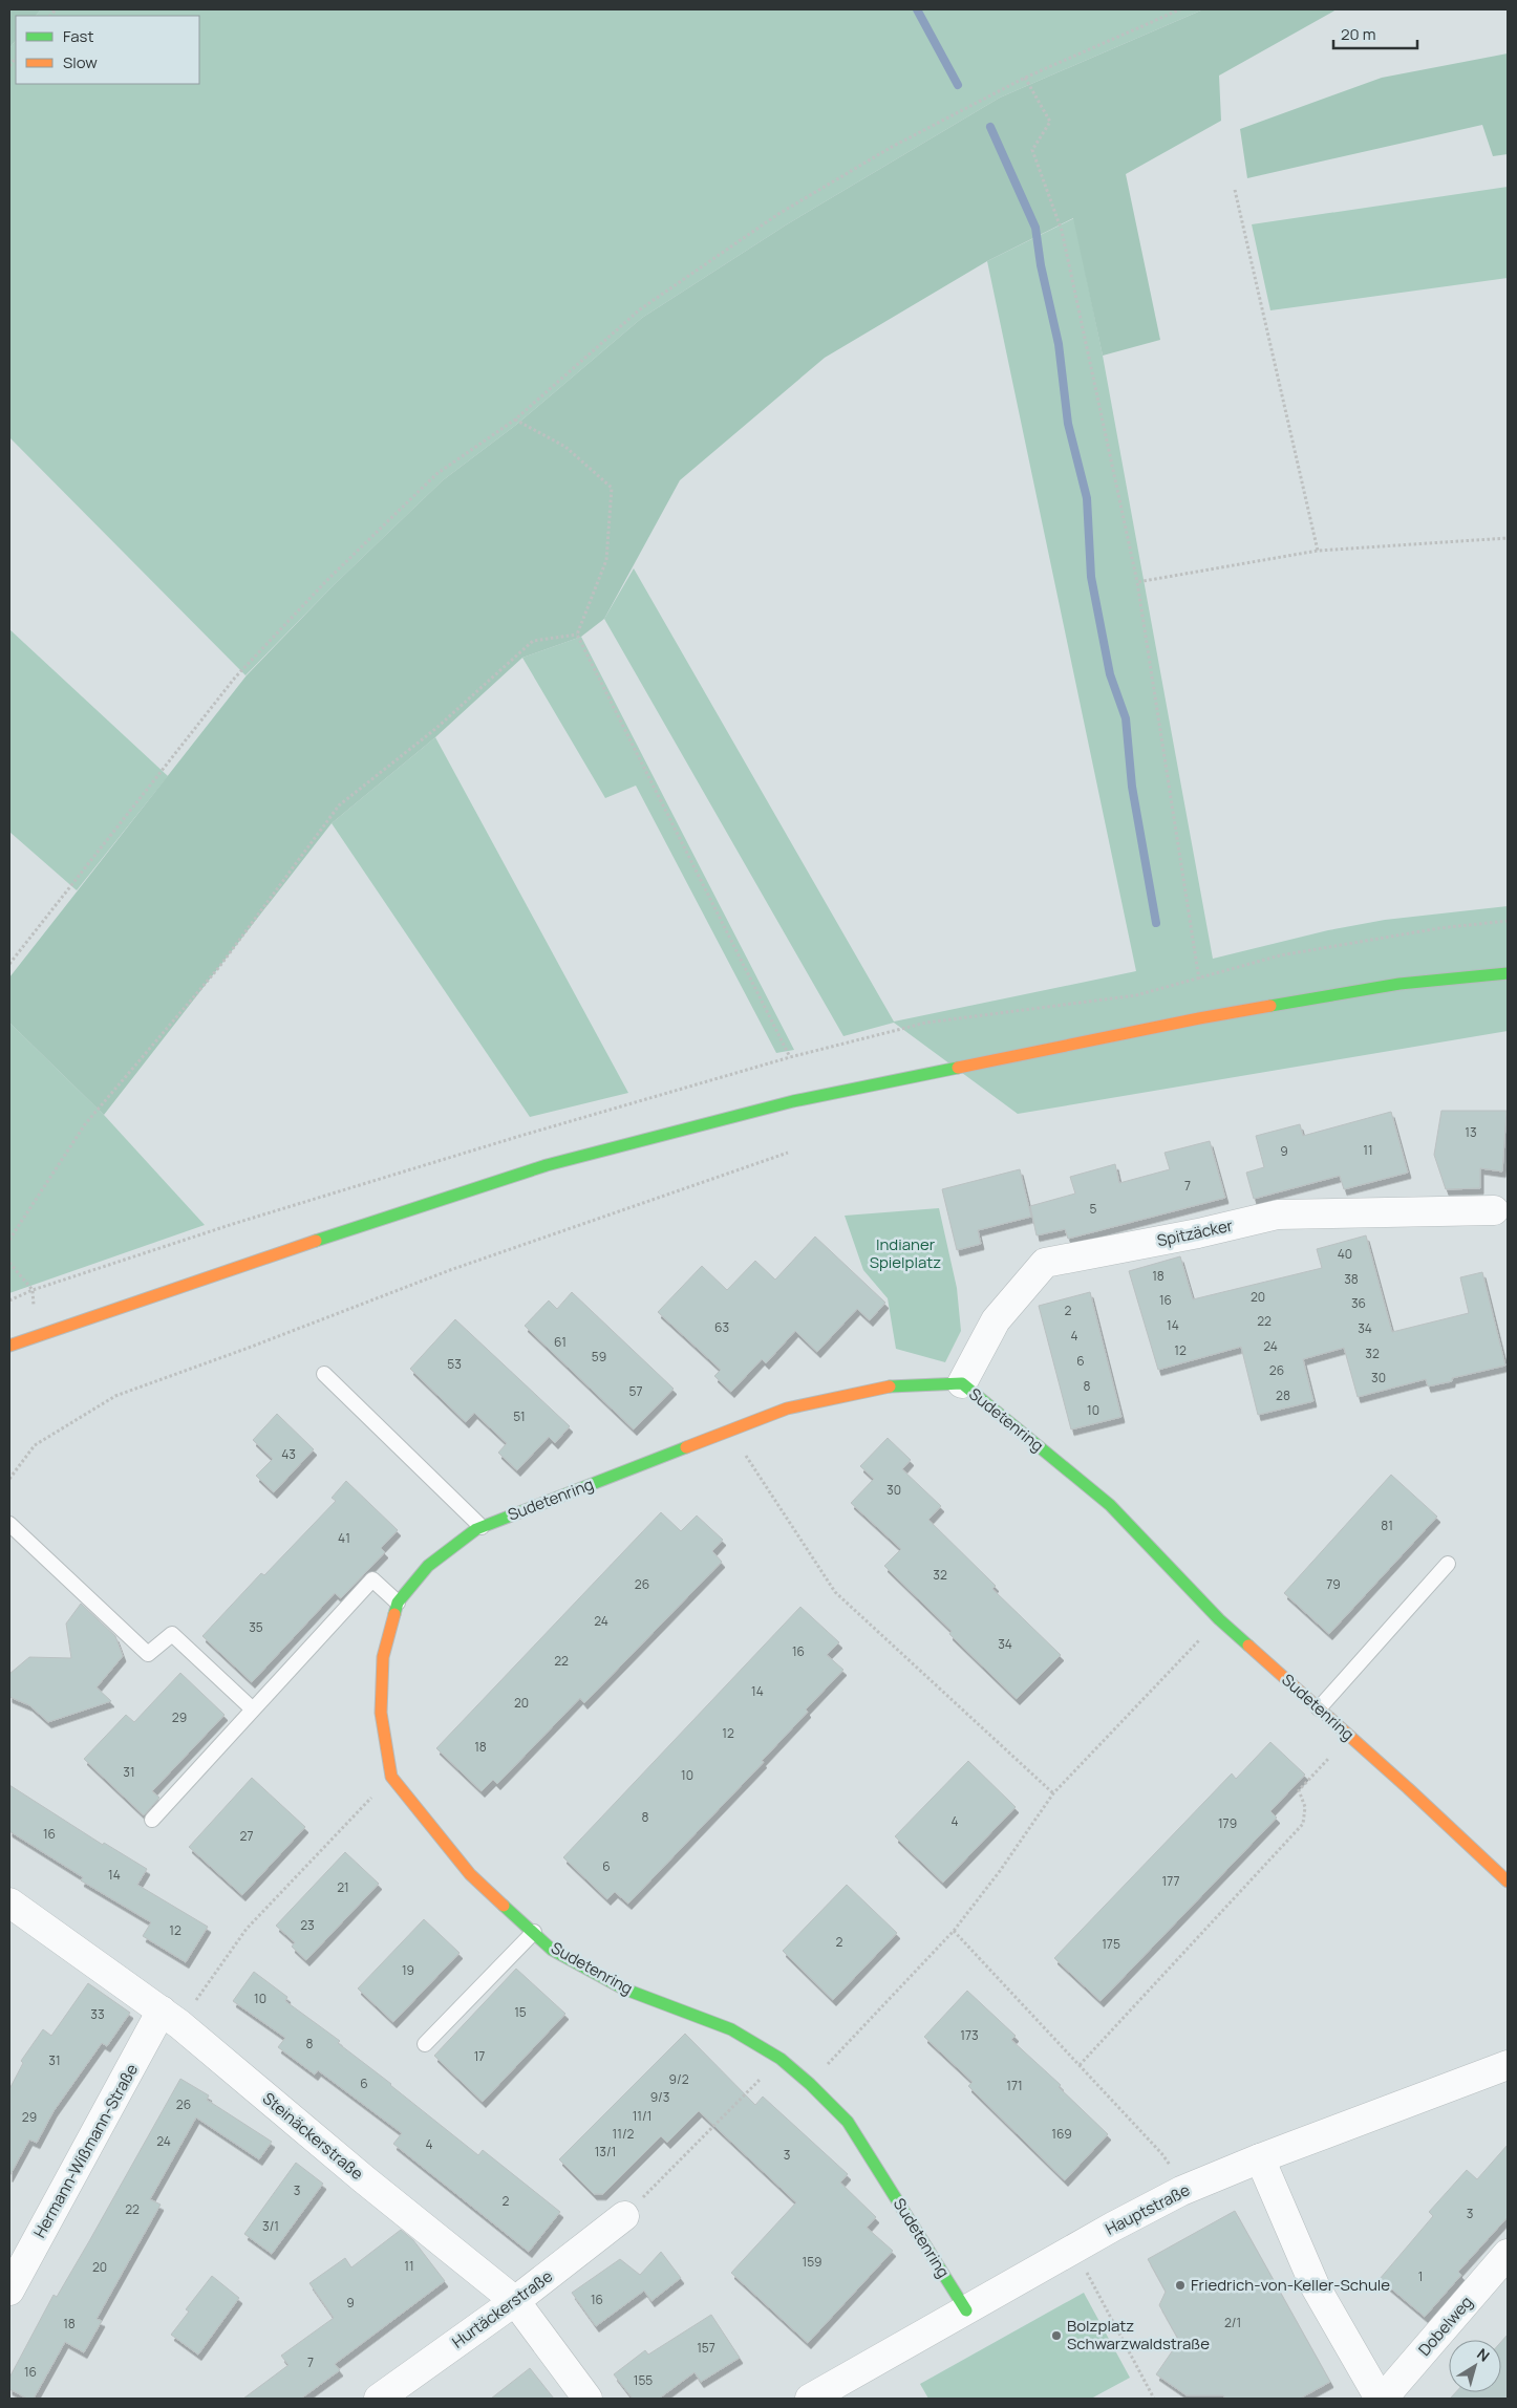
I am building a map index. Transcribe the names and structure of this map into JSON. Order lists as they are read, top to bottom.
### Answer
{
  "streets": {
    "street": [
      "Spitzäcker",
      "Sudetenring",
      "Steinäckerstraße",
      "Hermann-Wißmann-Straße",
      "Hauptstraße",
      "Hurtäckerstraße",
      "Dobelweg"
    ]
  },
  "crossings": [
    ["Spitzäcker", "Sudetenring"],
    ["Sudetenring", "Hauptstraße"],
    ["Steinäckerstraße", "Hermann-Wißmann-Straße"],
    ["Steinäckerstraße", "Hurtäckerstraße"]
  ],
  "parks": ["Indianer Spielplatz"],
  "places": ["Friedrich-von-Keller-Schule", "Bolzplatz Schwarzwaldstraße"],
  "house_numbers": [
    "13",
    "11",
    "9",
    "7",
    "5",
    "40",
    "18",
    "38",
    "20",
    "16",
    "36",
    "2",
    "22",
    "14",
    "63",
    "34",
    "4",
    "61",
    "24",
    "12",
    "32",
    "59",
    "6",
    "53",
    "26",
    "30",
    "8",
    "57",
    "28",
    "10",
    "51",
    "43",
    "30",
    "81",
    "41",
    "32",
    "26",
    "79",
    "24",
    "35",
    "34",
    "16",
    "22",
    "14",
    "20",
    "29",
    "12",
    "18",
    "31",
    "10",
    "8",
    "4",
    "179",
    "16",
    "27",
    "6",
    "14",
    "177",
    "21",
    "23",
    "12",
    "2",
    "175",
    "19",
    "10",
    "15",
    "33",
    "173",
    "8",
    "17",
    "31",
    "9/2",
    "6",
    "171",
    "9/3",
    "26",
    "11/1",
    "29",
    "11/2",
    "169",
    "24",
    "4",
    "13/1",
    "3",
    "3",
    "2",
    "22",
    "3",
    "3/1",
    "159",
    "11",
    "20",
    "1",
    "16",
    "9",
    "2/1",
    "18",
    "157",
    "7",
    "16",
    "155"
  ],
  "legend": ["Fast", "Slow"],
  "scale_bar": "20 m",
  "north": "top right"
}
